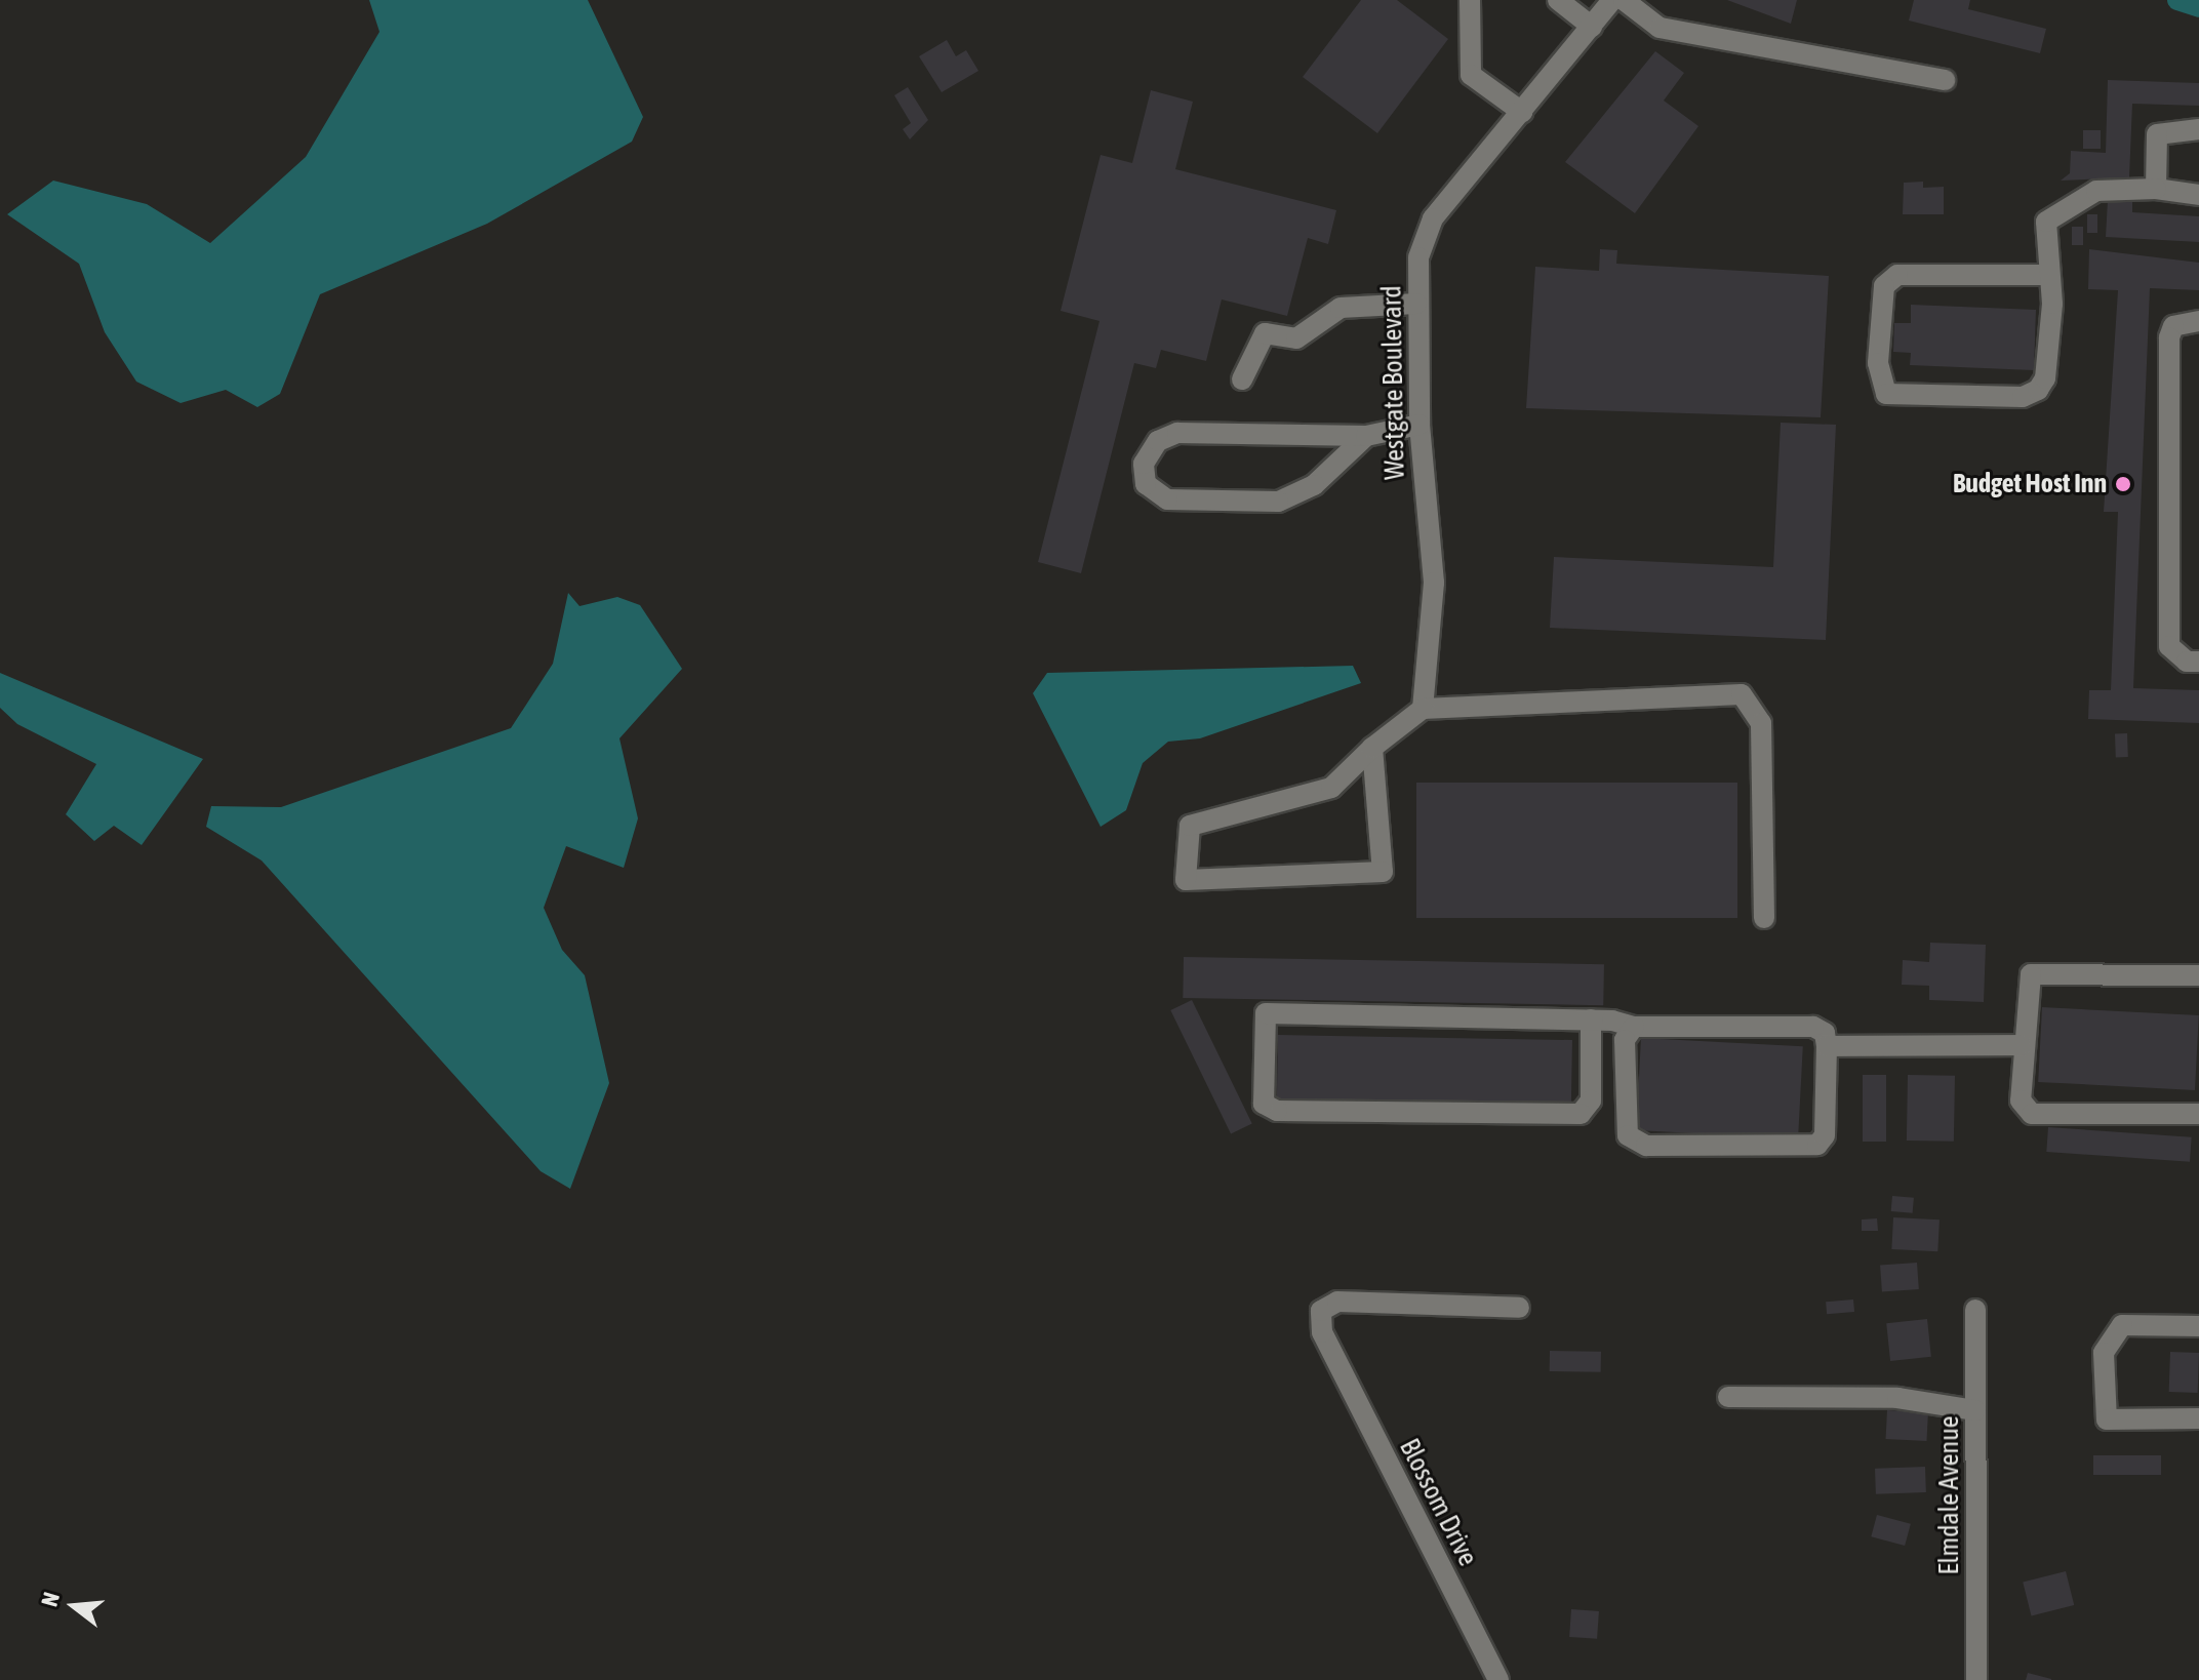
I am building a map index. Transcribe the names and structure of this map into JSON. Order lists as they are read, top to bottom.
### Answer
{
  "streets": {
    "street": ["Westgate Boulevard", "Elmdale Avenue", "Blossom Drive"]
  },
  "places": ["Budget Host Inn"],
  "north": "left"
}
